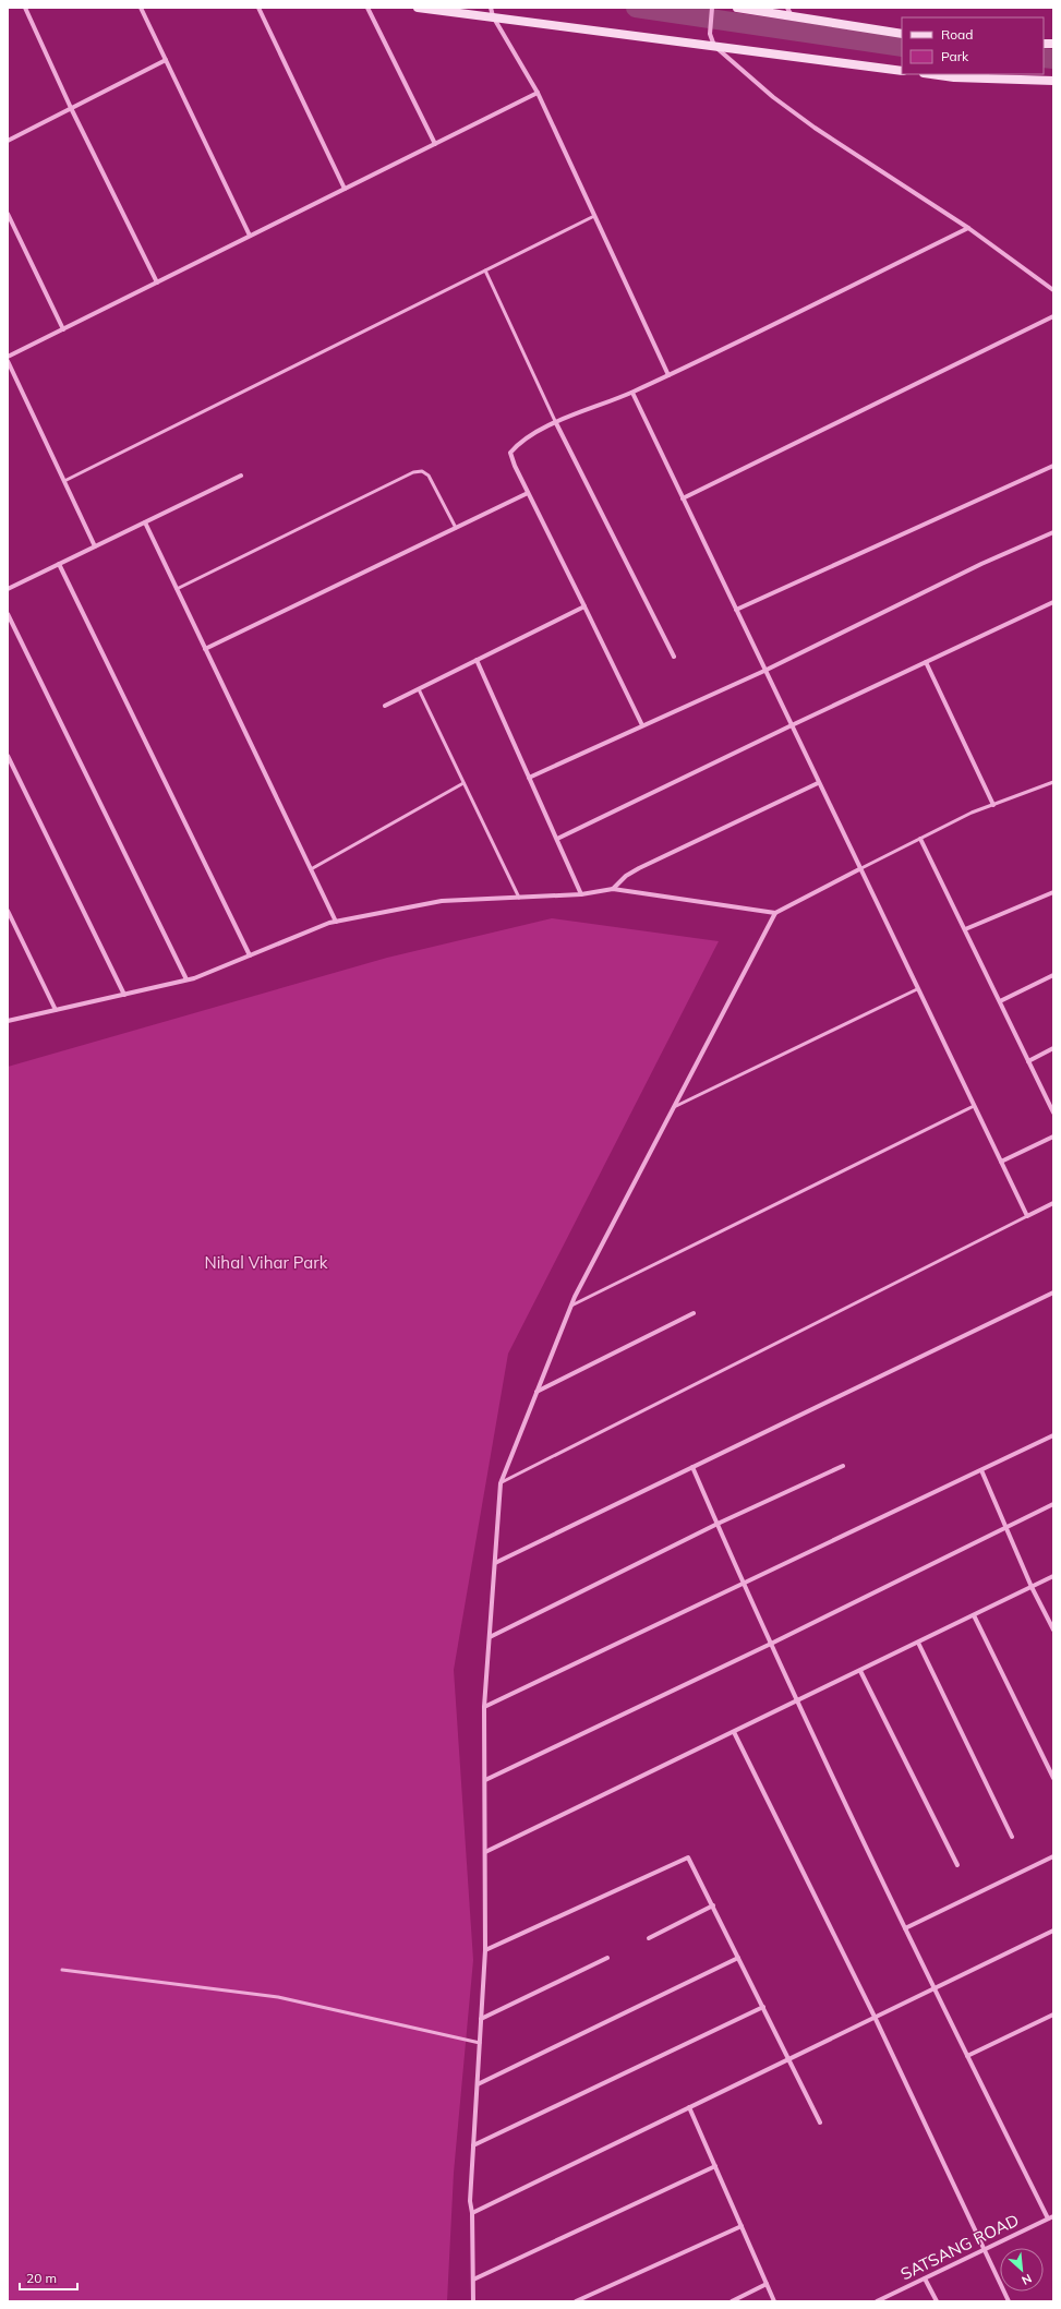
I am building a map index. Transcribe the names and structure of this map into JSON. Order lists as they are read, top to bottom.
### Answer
{
  "streets": {
    "street": ["SATSANG ROAD"]
  },
  "parks": ["Nihal Vihar Park"],
  "legend": ["Road", "Park"],
  "scale_bar": "20 m",
  "north": "bottom right"
}
